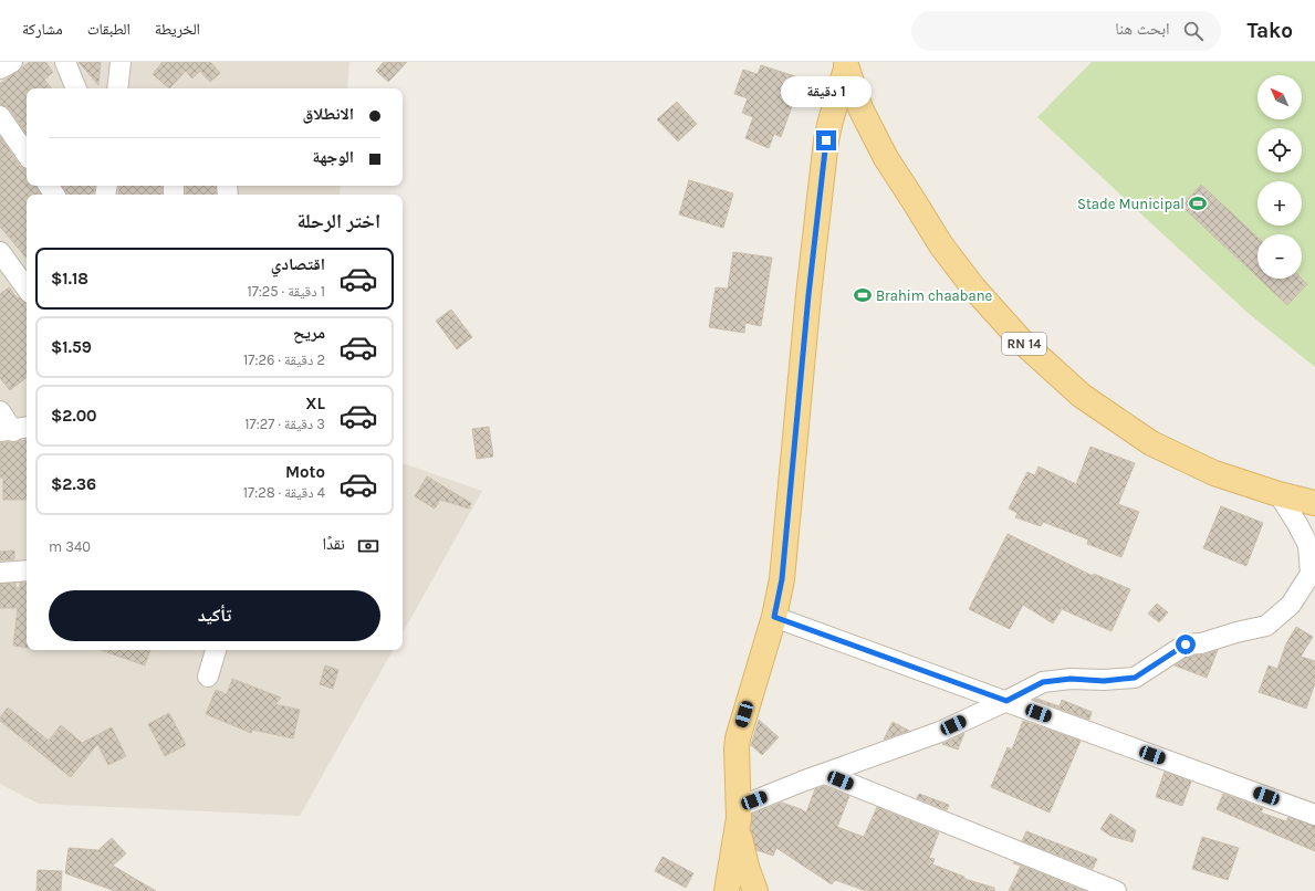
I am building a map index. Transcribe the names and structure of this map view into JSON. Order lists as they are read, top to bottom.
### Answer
{
  "streets": {
    "main road": ["RN 14"]
  },
  "places": {
    "sports": ["Stade Municipal", "Brahim chaabane"]
  },
  "north": "top left",
  "page": {
    "header": "Tako",
    "search": "ابحث هنا",
    "nav": ["الخريطة", "الطبقات", "مشاركة"],
    "map_buttons": ["+", "−"],
    "bubble": "1 دقيقة",
    "banner": ["الانطلاق", "الوجهة"],
    "heading": "اختر الرحلة",
    "list": [
      {
        "name": "اقتصادي",
        "note": "1 دقيقة · 17:25",
        "value": "$1.18"
      },
      {
        "name": "مريح",
        "note": "2 دقيقة · 17:26",
        "value": "$1.59"
      },
      {
        "name": "XL",
        "note": "3 دقيقة · 17:27",
        "value": "$2.00"
      },
      {
        "name": "Moto",
        "note": "4 دقيقة · 17:28",
        "value": "$2.36"
      }
    ],
    "pay": ["نقدًا", "340 m"],
    "buttons": "تأكيد"
  }
}
